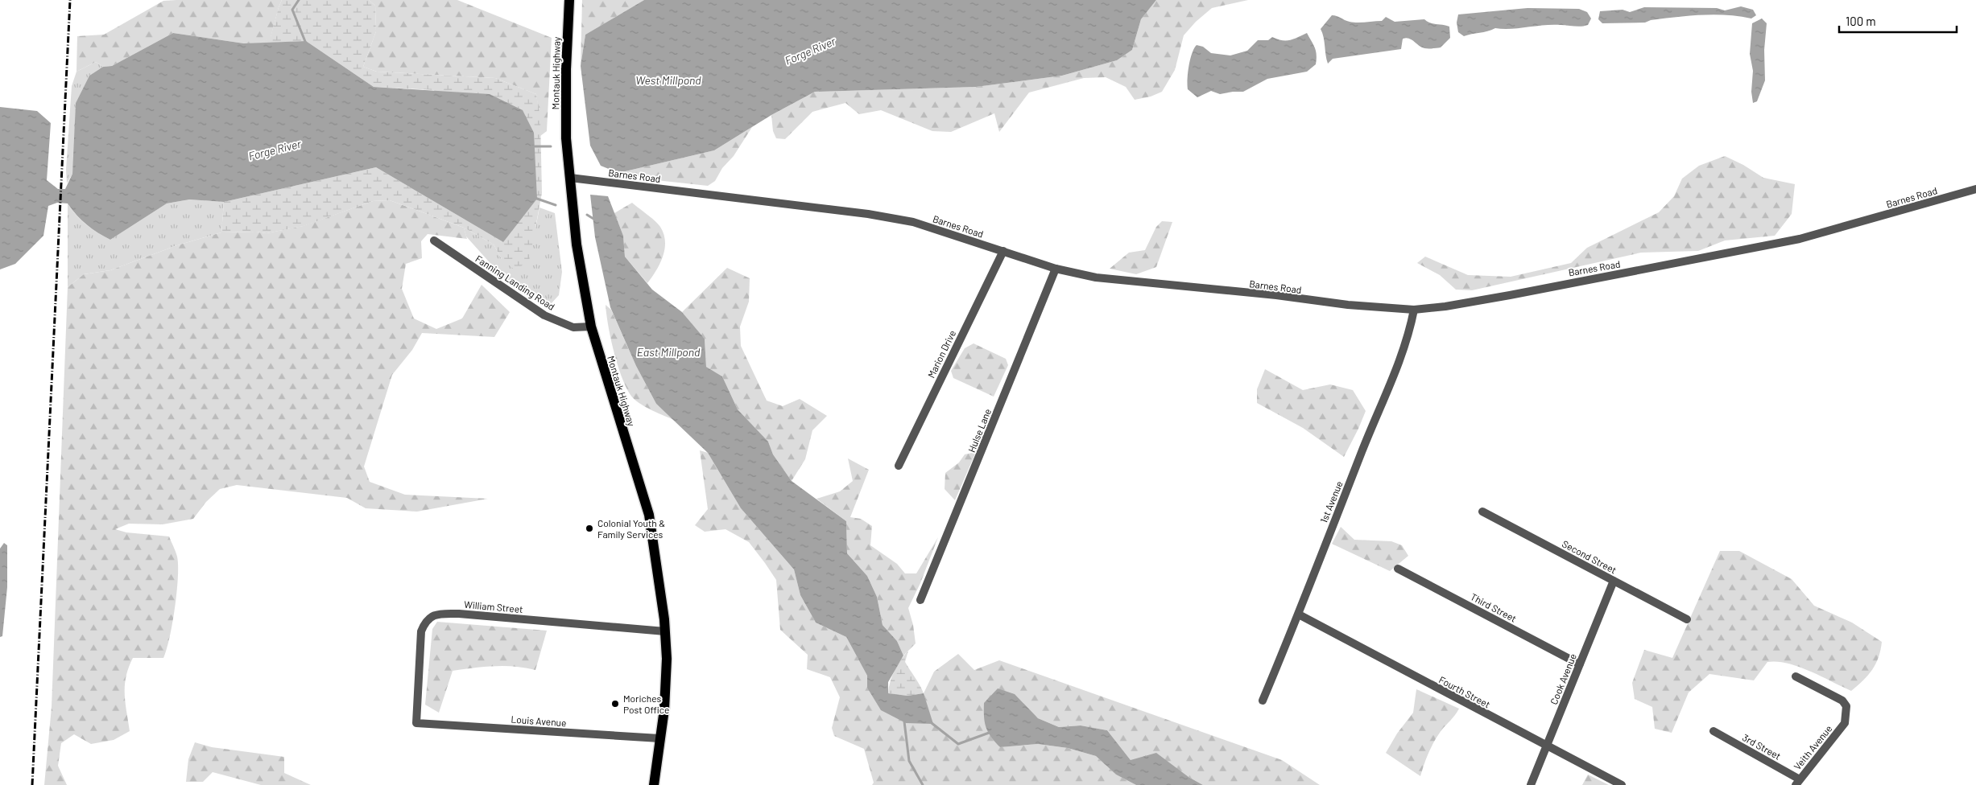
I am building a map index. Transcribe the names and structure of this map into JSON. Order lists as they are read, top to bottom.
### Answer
{
  "streets": {
    "main road": ["Montauk Highway"],
    "street": [
      "Barnes Road",
      "Fanning Landing Road",
      "Marion Drive",
      "Hulse Lane",
      "1st Avenue",
      "Second Street",
      "William Street",
      "Third Street",
      "Cook Avenue",
      "Fourth Street",
      "Louis Avenue",
      "3rd Street",
      "Veith Avenue"
    ]
  },
  "crossings": [
    ["Montauk Highway", "Barnes Road"],
    ["Montauk Highway", "Fanning Landing Road"],
    ["Montauk Highway", "William Street"],
    ["Montauk Highway", "Louis Avenue"],
    ["Barnes Road", "Marion Drive"],
    ["Barnes Road", "Hulse Lane"],
    ["Barnes Road", "1st Avenue"],
    ["1st Avenue", "Fourth Street"],
    ["Second Street", "Cook Avenue"],
    ["William Street", "Louis Avenue"],
    ["Third Street", "Cook Avenue"],
    ["Cook Avenue", "Fourth Street"],
    ["3rd Street", "Veith Avenue"]
  ],
  "water": ["Forge River", "West Millpond", "East Millpond"],
  "places": ["Colonial Youth & Family Services", "Moriches Post Office"],
  "scale_bar": "100 m"
}
